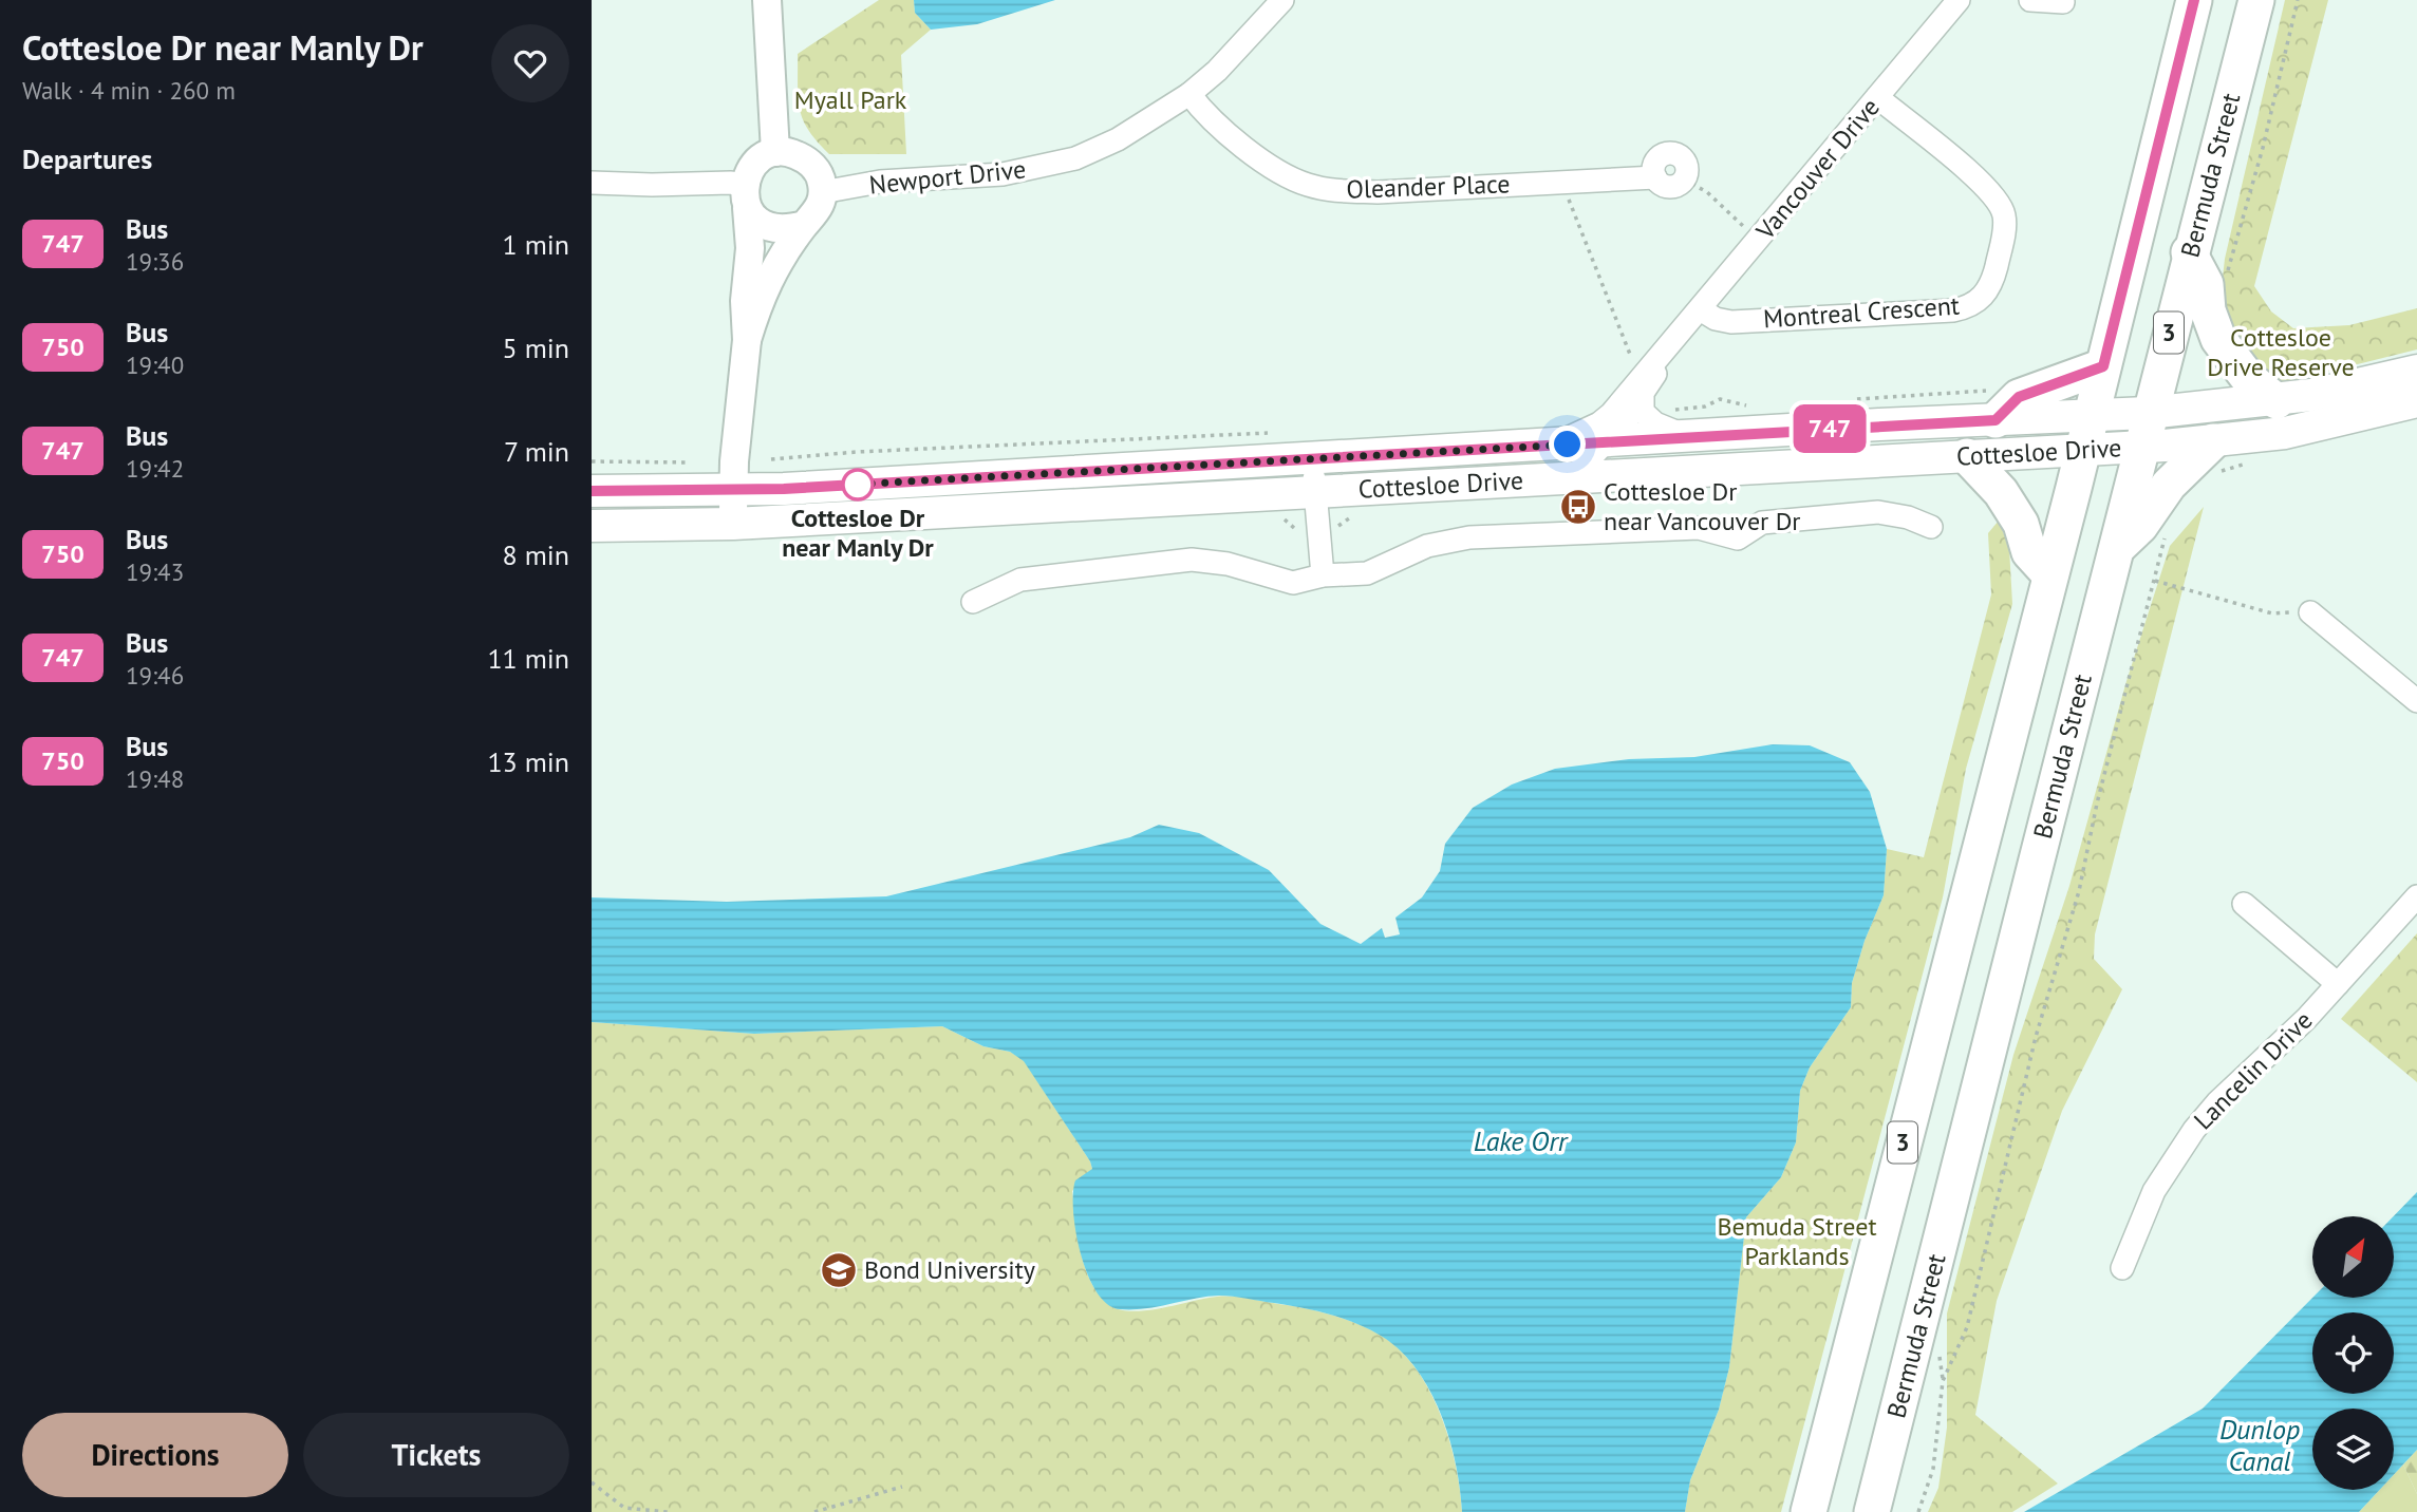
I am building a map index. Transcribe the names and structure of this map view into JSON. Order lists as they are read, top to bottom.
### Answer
{
  "streets": {
    "main road": ["Bermuda Street", "3", "Cottesloe Drive"],
    "street": [
      "Vancouver Drive",
      "Newport Drive",
      "Oleander Place",
      "Montreal Crescent",
      "Lancelin Drive"
    ]
  },
  "crossings": [
    ["Vancouver Drive", "Montreal Crescent"],
    ["Vancouver Drive", "Cottesloe Drive"],
    ["Bermuda Street", "Cottesloe Drive"],
    ["Newport Drive", "Oleander Place"],
    ["3", "Cottesloe Drive"]
  ],
  "water": ["Lake Orr", "Dunlop Canal"],
  "parks": ["Myall Park", "Cottesloe Drive Reserve", "Bemuda Street Parklands"],
  "places": {
    "other": ["Cottesloe Dr near Manly Dr"],
    "bus stop": ["Cottesloe Dr near Vancouver Dr"],
    "school or university": ["Bond University"]
  },
  "lines": ["bus line 747"],
  "north": "top right",
  "page": {
    "heading": [
      ["Cottesloe Dr near Manly Dr", "Walk · 4 min · 260 m"],
      "Departures"
    ],
    "on_map": "747",
    "list": [
      {
        "mark": "747",
        "name": "Bus",
        "note": "19:36",
        "value": "1 min"
      },
      {
        "mark": "750",
        "name": "Bus",
        "note": "19:40",
        "value": "5 min"
      },
      {
        "mark": "747",
        "name": "Bus",
        "note": "19:42",
        "value": "7 min"
      },
      {
        "mark": "750",
        "name": "Bus",
        "note": "19:43",
        "value": "8 min"
      },
      {
        "mark": "747",
        "name": "Bus",
        "note": "19:46",
        "value": "11 min"
      },
      {
        "mark": "750",
        "name": "Bus",
        "note": "19:48",
        "value": "13 min"
      }
    ],
    "buttons": ["Directions", "Tickets"]
  }
}
